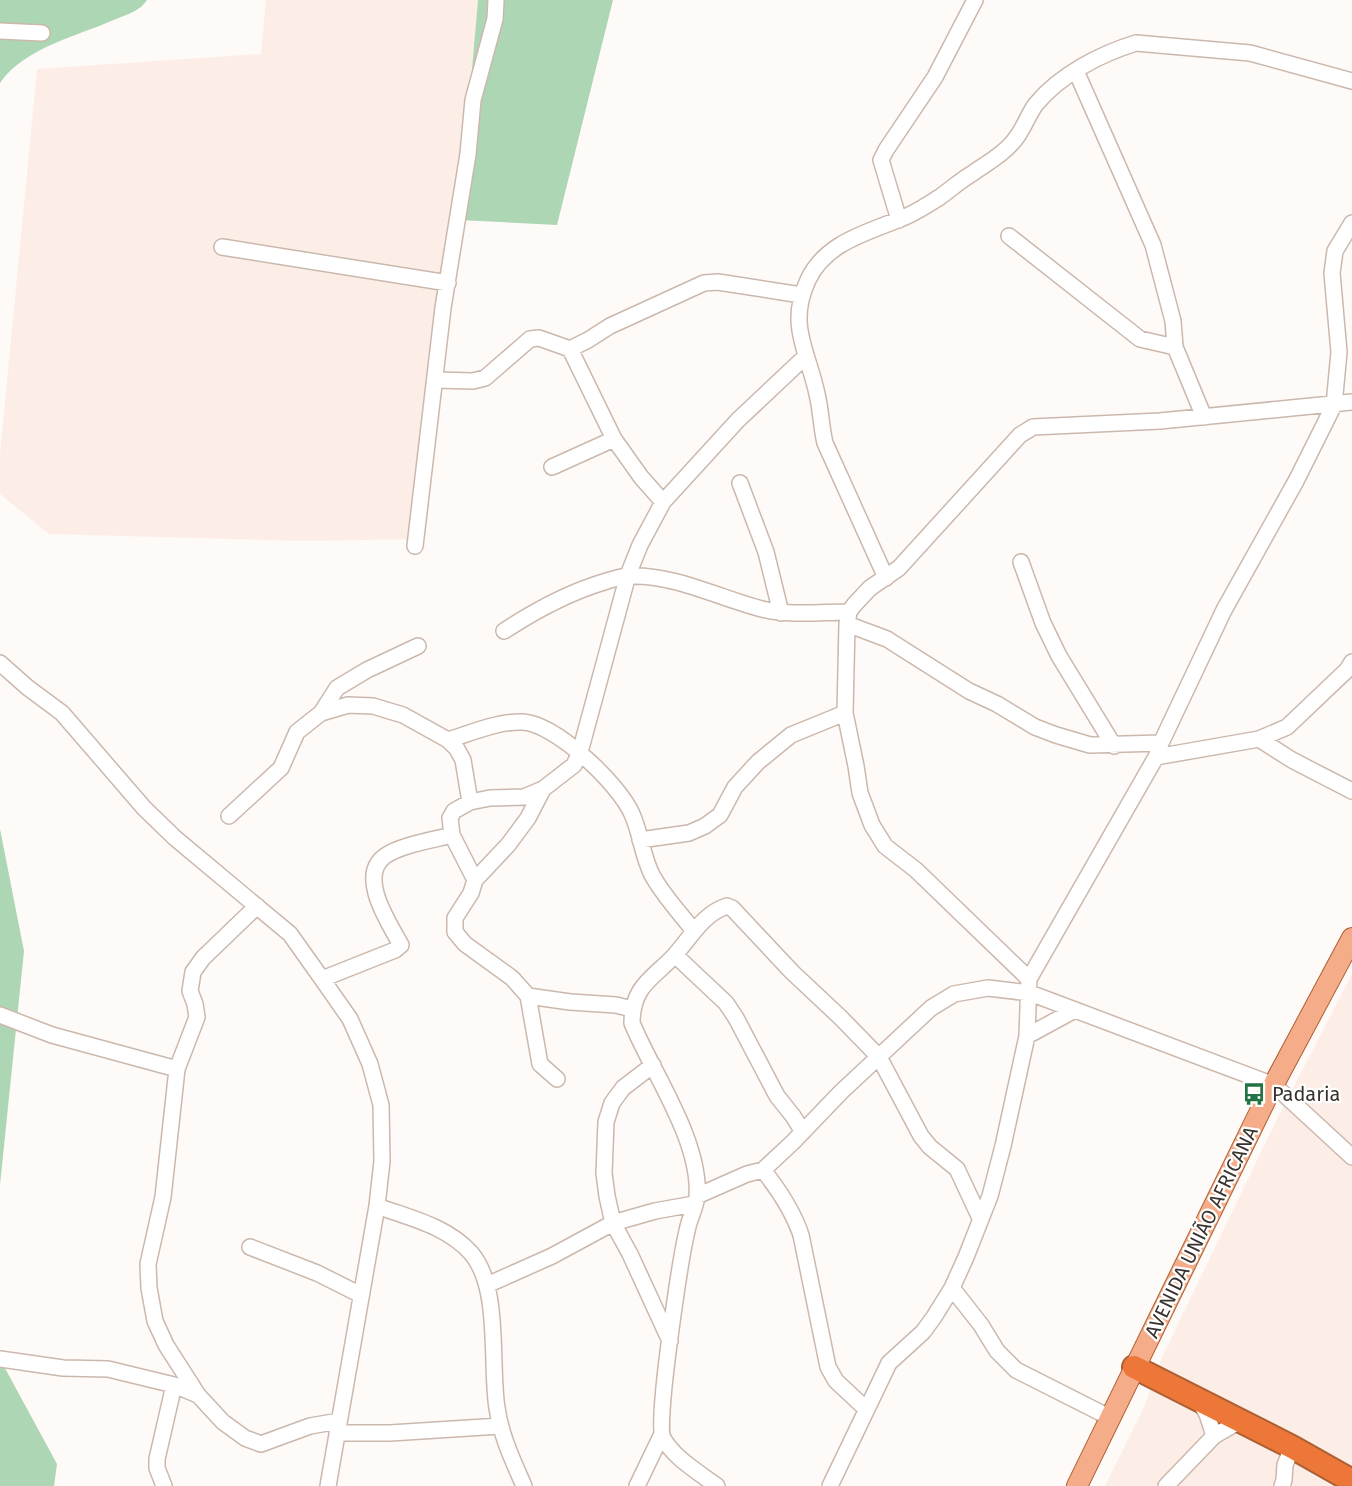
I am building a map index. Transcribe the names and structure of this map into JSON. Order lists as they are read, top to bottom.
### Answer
{
  "streets": {
    "main road": ["AVENIDA UNIÃO AFRICANA"]
  },
  "places": {
    "bus stop": ["Padaria"]
  }
}
